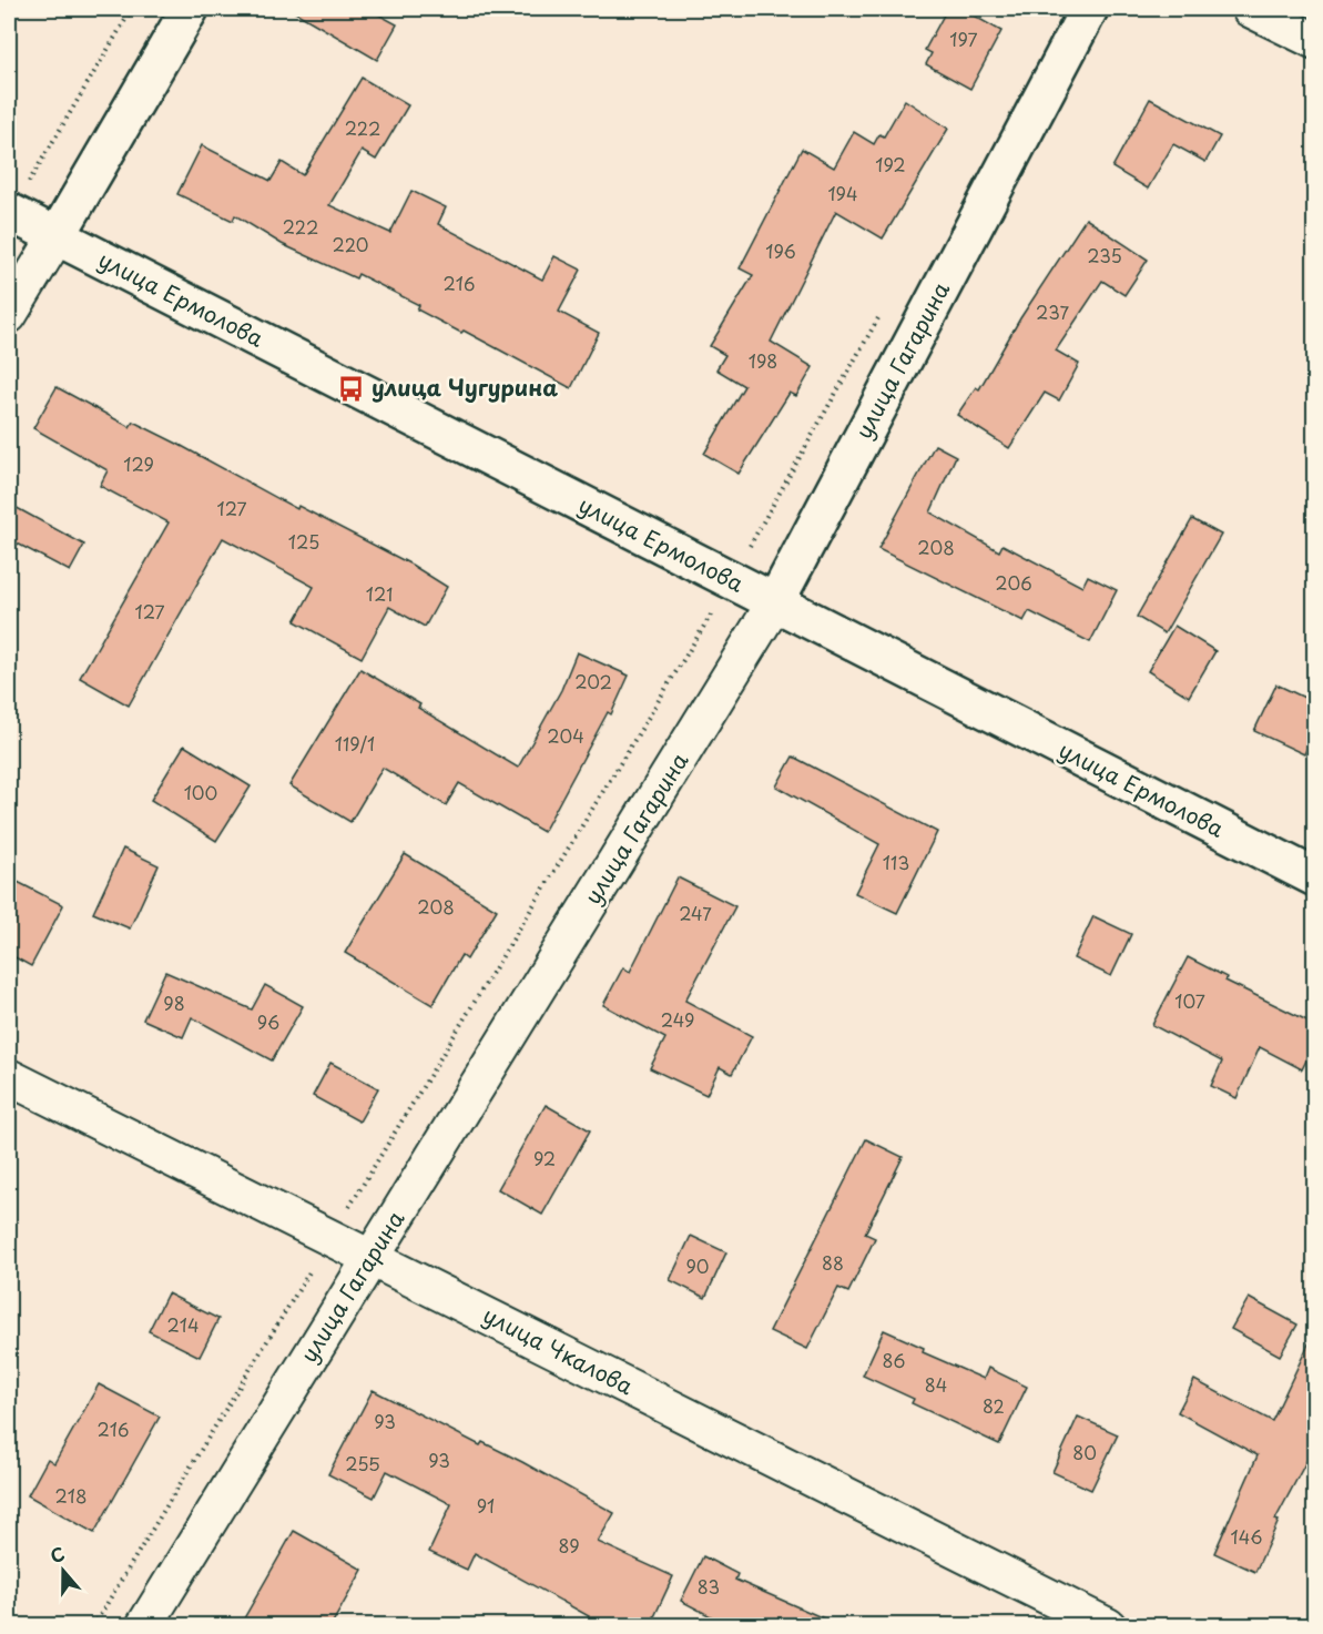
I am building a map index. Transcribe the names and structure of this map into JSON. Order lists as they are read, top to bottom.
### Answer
{
  "streets": {
    "street": ["улица Ермолова", "улица Гагарина", "улица Чкалова"]
  },
  "crossings": [
    ["улица Ермолова", "улица Гагарина"],
    ["улица Гагарина", "улица Чкалова"]
  ],
  "places": {
    "bus stop": ["улица Чугурина"]
  },
  "house_numbers": [
    "197",
    "222",
    "192",
    "194",
    "222",
    "220",
    "196",
    "235",
    "216",
    "237",
    "198",
    "129",
    "127",
    "125",
    "208",
    "206",
    "121",
    "127",
    "202",
    "204",
    "119/1",
    "100",
    "113",
    "208",
    "247",
    "107",
    "98",
    "249",
    "96",
    "92",
    "88",
    "90",
    "214",
    "86",
    "84",
    "82",
    "93",
    "216",
    "80",
    "93",
    "255",
    "218",
    "91",
    "146",
    "89",
    "83"
  ],
  "north": "top"
}
